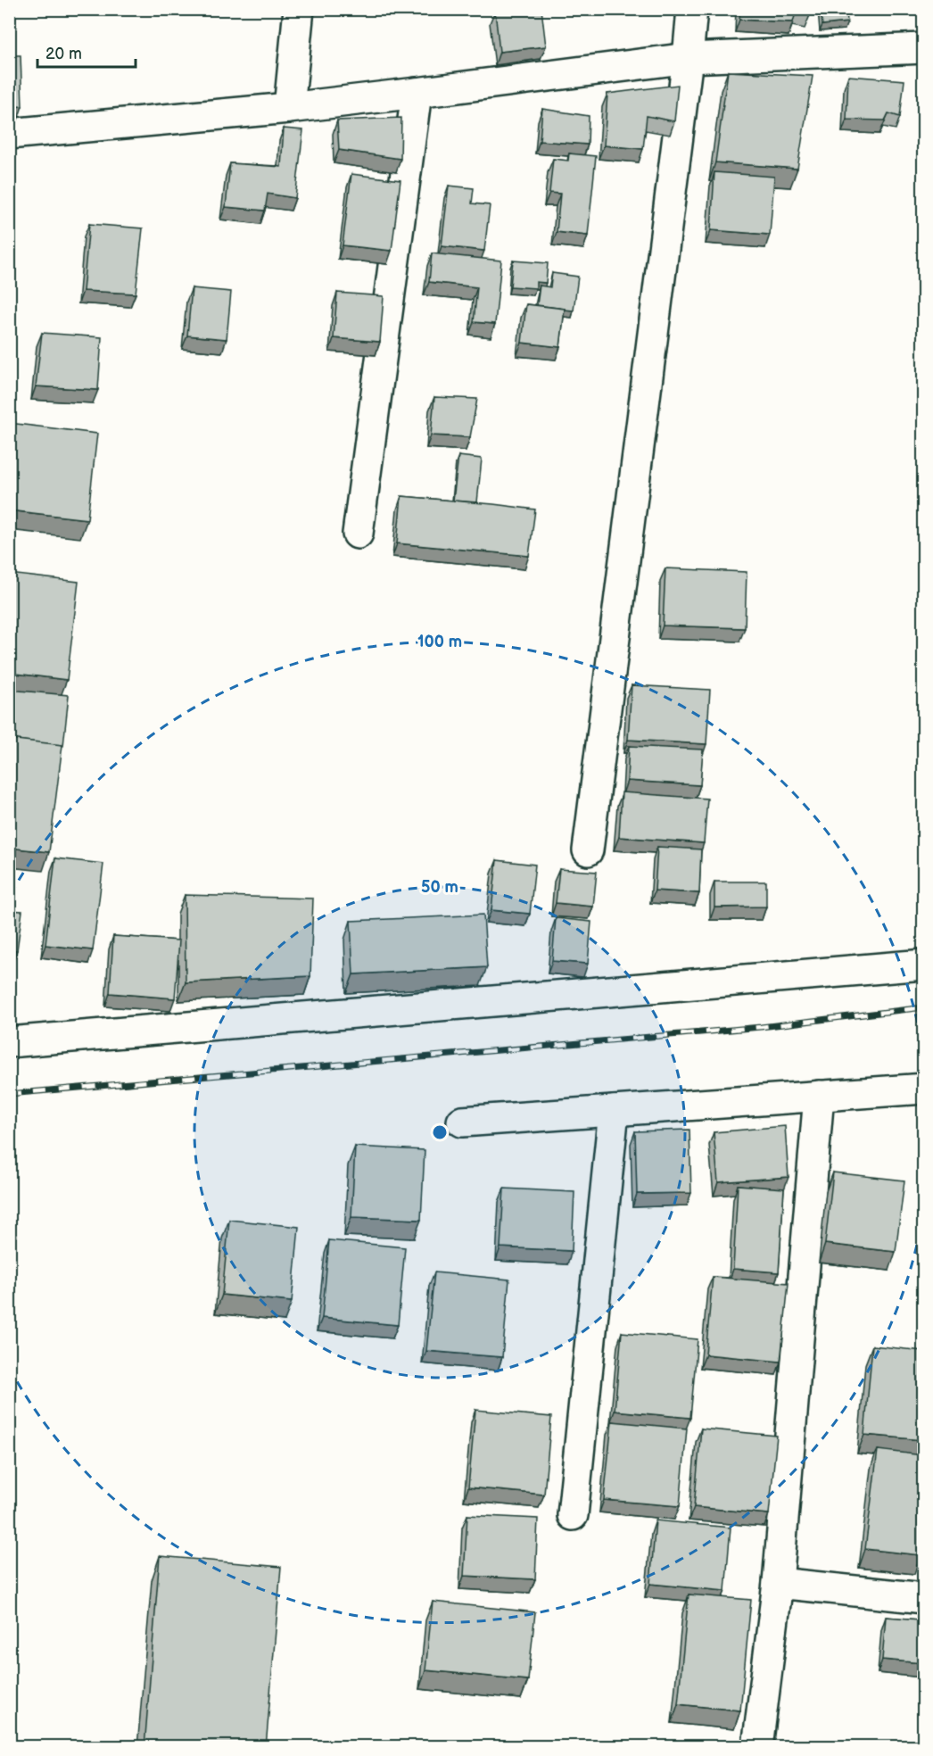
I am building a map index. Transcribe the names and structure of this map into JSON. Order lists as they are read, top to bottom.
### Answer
{
  "scale_bar": "20 m",
  "rings": ["100 m", "50 m"]
}
